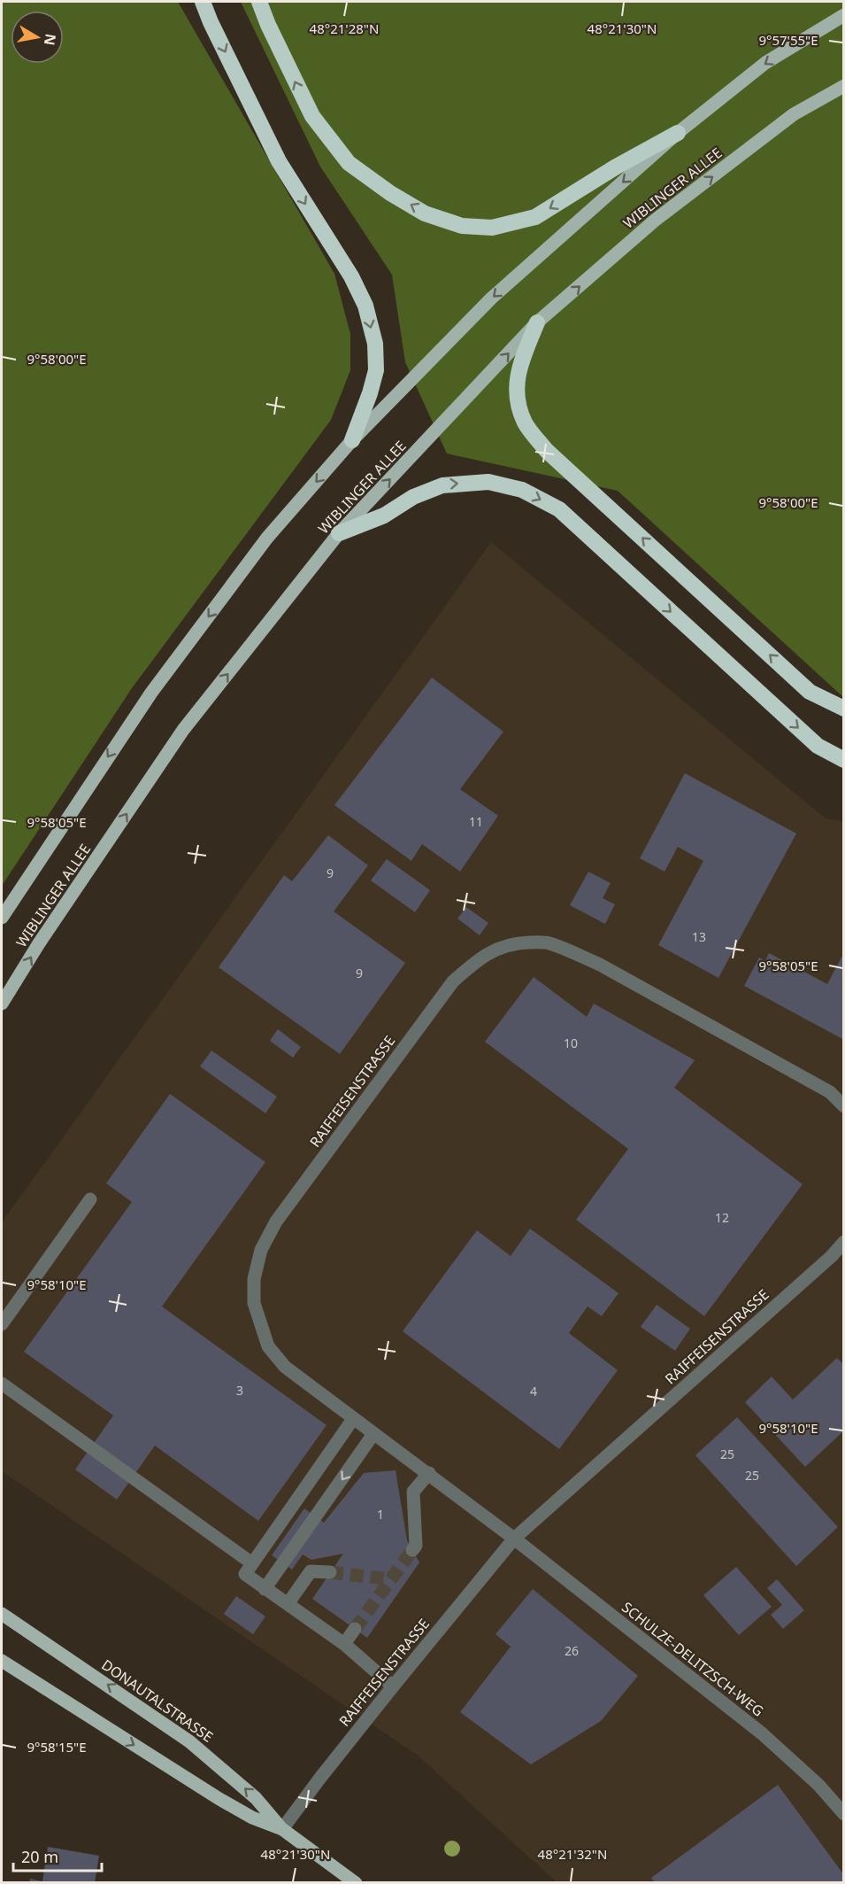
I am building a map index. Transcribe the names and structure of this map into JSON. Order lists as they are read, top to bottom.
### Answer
{
  "streets": {
    "main road": ["WIBLINGER ALLEE", "DONAUTALSTRASSE"],
    "street": ["RAIFFEISENSTRASSE", "SCHULZE-DELITZSCH-WEG"]
  },
  "crossings": [
    ["RAIFFEISENSTRASSE", "SCHULZE-DELITZSCH-WEG"],
    ["RAIFFEISENSTRASSE", "DONAUTALSTRASSE"]
  ],
  "house_numbers": [
    "11",
    "9",
    "13",
    "9",
    "10",
    "12",
    "3",
    "4",
    "25",
    "25",
    "1",
    "26"
  ],
  "scale_bar": "20 m",
  "north": "right",
  "coordinates": [
    "48°21'28\"N",
    "48°21'30\"N",
    "9°57'55\"E",
    "9°58'00\"E",
    "9°58'05\"E",
    "9°58'10\"E",
    "9°58'15\"E",
    "48°21'32\"N"
  ]
}
